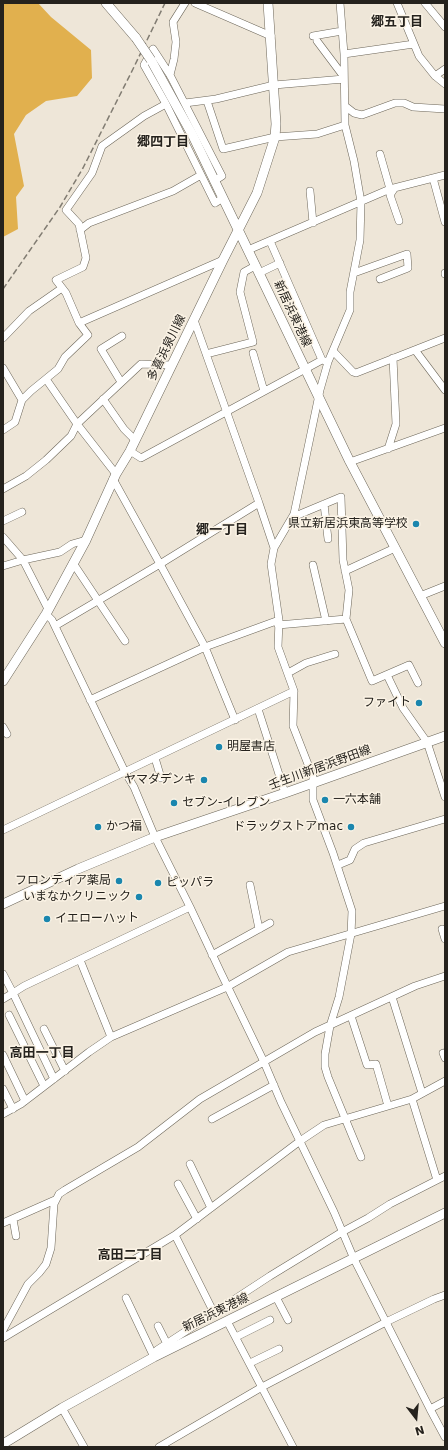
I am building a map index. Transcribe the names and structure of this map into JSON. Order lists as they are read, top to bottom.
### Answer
{
  "streets": {
    "main road": ["新居浜東港線", "多喜浜泉川線", "壬生川新居浜野田線"]
  },
  "crossings": [
    ["新居浜東港線", "多喜浜泉川線"]
  ],
  "districts": [
    "郷五丁目",
    "郷四丁目",
    "郷一丁目",
    "高田一丁目",
    "高田二丁目"
  ],
  "places": [
    "県立新居浜東高等学校",
    "ファイト",
    "明屋書店",
    "ヤマダデンキ",
    "一六本舗",
    "セブン-イレブン",
    "かつ福",
    "ドラッグストアmac",
    "フロンティア薬局",
    "ピッパラ",
    "いまなかクリニック",
    "イエローハット"
  ],
  "north": "bottom"
}
